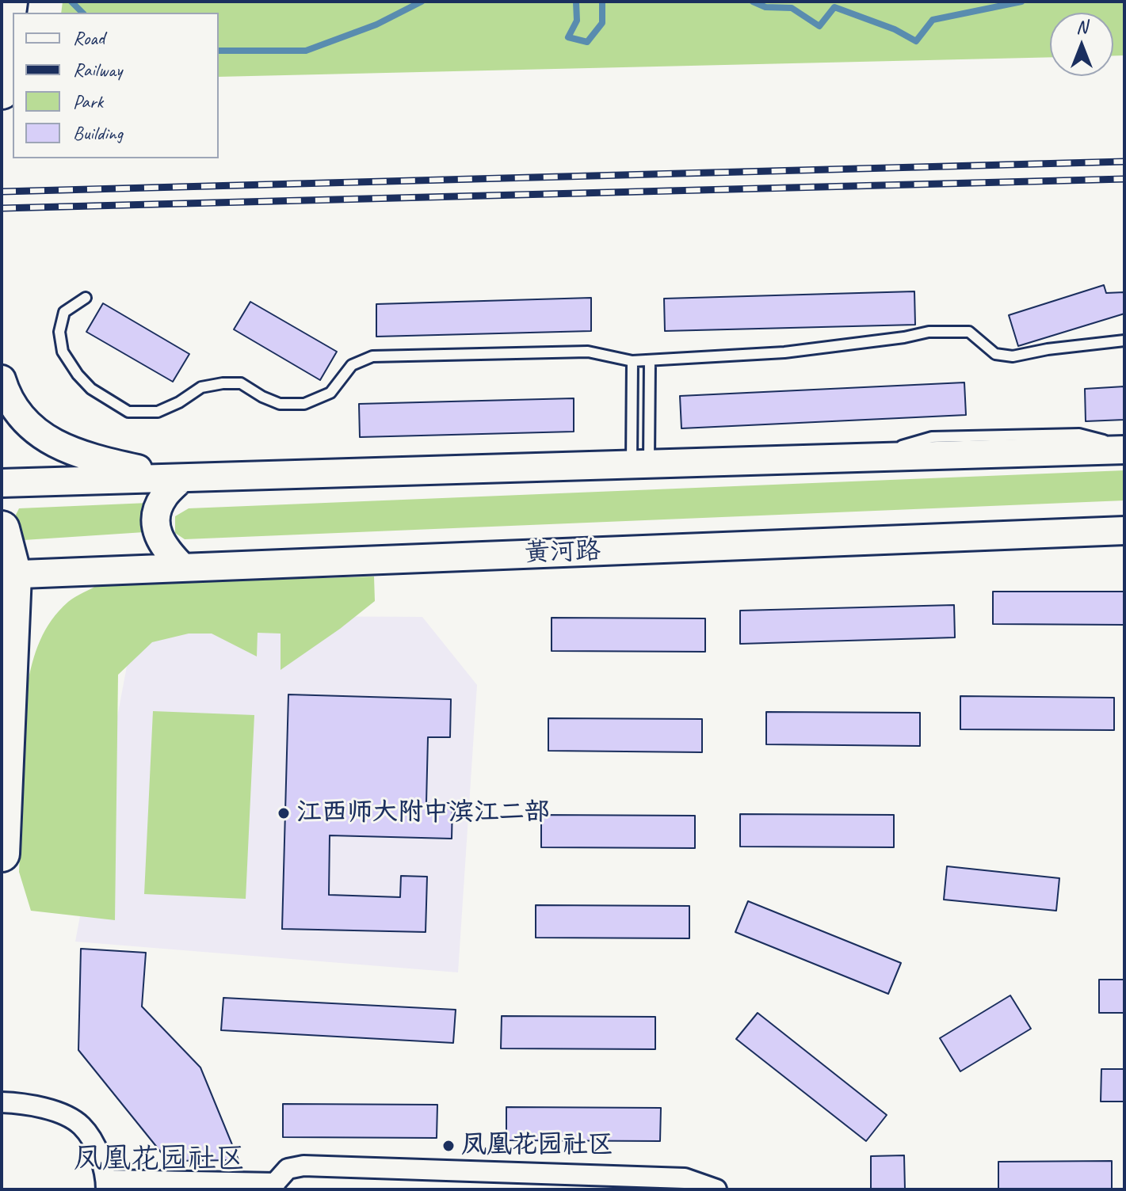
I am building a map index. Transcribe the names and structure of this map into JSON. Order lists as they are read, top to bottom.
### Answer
{
  "streets": {
    "main road": ["黄河路"]
  },
  "districts": ["凤凰花园社区"],
  "places": ["江西师大附中滨江二部", "凤凰花园社区"],
  "legend": [
    "Road",
    "Railway",
    "Park",
    "Building"
  ],
  "north": "top"
}
